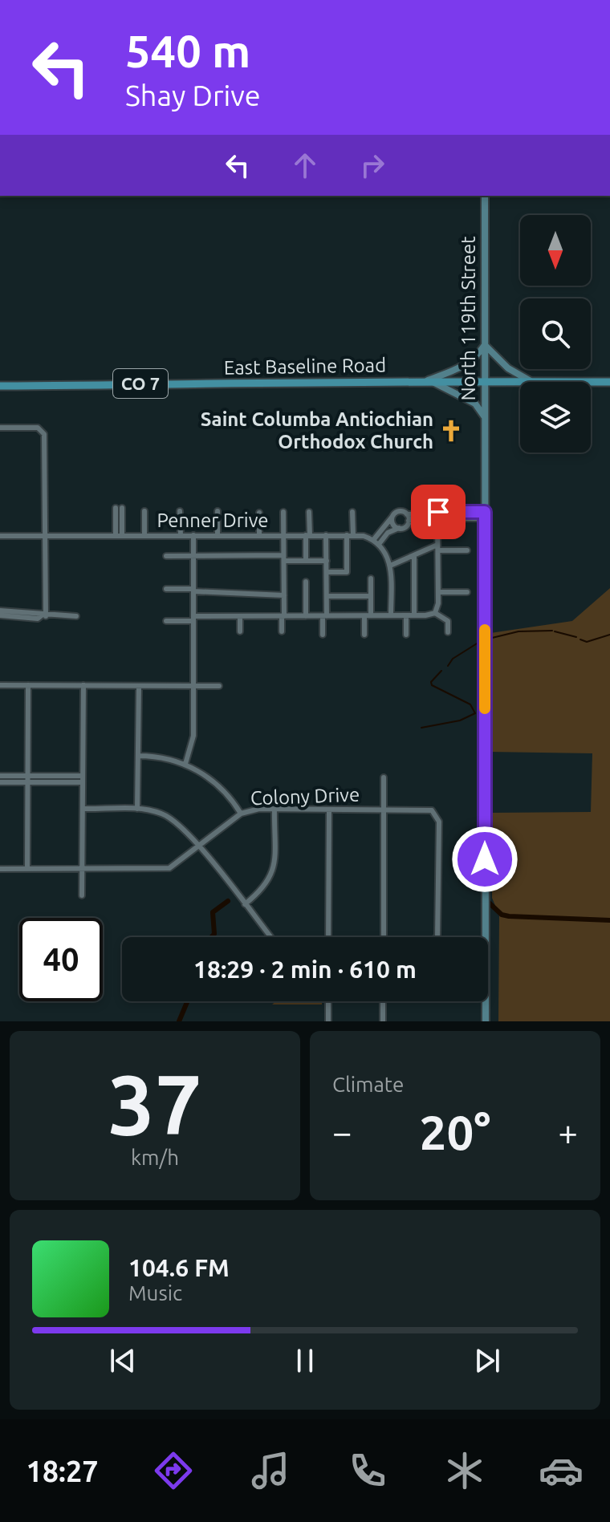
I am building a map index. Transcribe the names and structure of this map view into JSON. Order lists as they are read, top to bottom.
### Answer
{
  "streets": {
    "main road": ["East Baseline Road", "CO 7"],
    "street": ["North 119th Street", "Penner Drive", "Colony Drive"]
  },
  "crossings": [
    ["North 119th Street", "East Baseline Road"]
  ],
  "places": {
    "church": ["Saint Columba Antiochian Orthodox Church"]
  },
  "north": "bottom",
  "page": {
    "turn": ["540 m", "Shay Drive"],
    "limit": "40",
    "trip": "18:29 · 2 min · 610 m",
    "tile": [
      ["37", "km/h"],
      "Climate"
    ],
    "heat": ["−", "20°", "+"],
    "song": ["104.6 FM", "Music"],
    "tabs": "18:27"
  }
}
